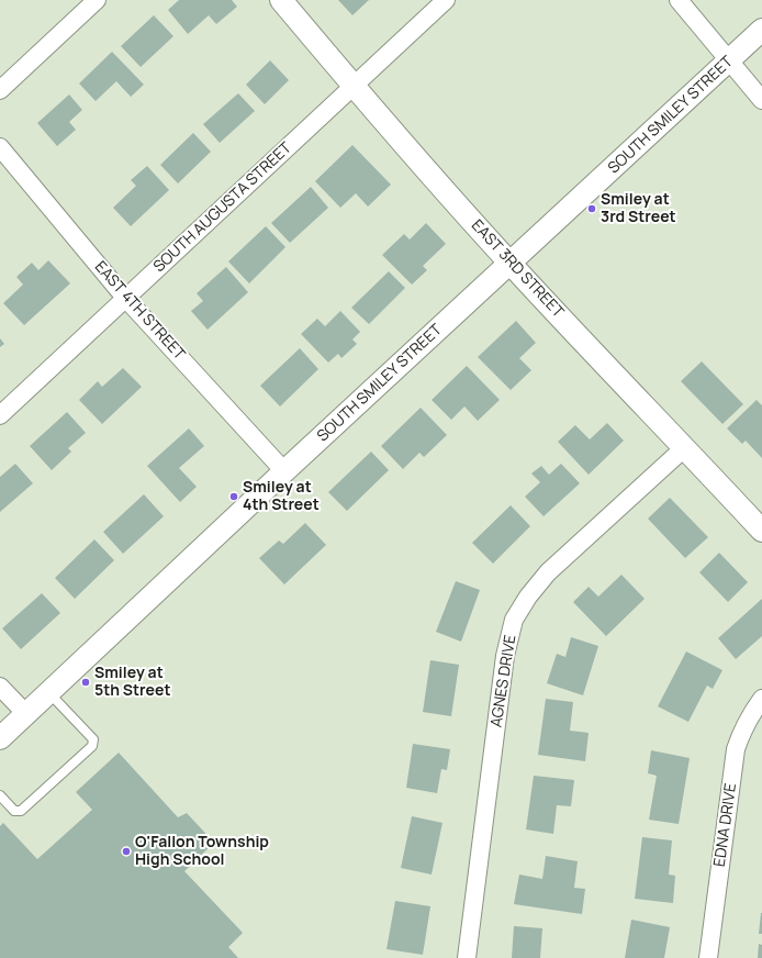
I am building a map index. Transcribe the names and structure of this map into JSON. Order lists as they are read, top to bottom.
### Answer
{
  "streets": {
    "street": [
      "SOUTH SMILEY STREET",
      "SOUTH AUGUSTA STREET",
      "EAST 3RD STREET",
      "EAST 4TH STREET",
      "AGNES DRIVE",
      "EDNA DRIVE"
    ]
  },
  "crossings": [
    ["SOUTH SMILEY STREET", "EAST 3RD STREET"],
    ["SOUTH SMILEY STREET", "EAST 4TH STREET"],
    ["SOUTH AUGUSTA STREET", "EAST 3RD STREET"],
    ["SOUTH AUGUSTA STREET", "EAST 4TH STREET"],
    ["EAST 3RD STREET", "AGNES DRIVE"]
  ],
  "places": [
    "Smiley at 3rd Street",
    "Smiley at 4th Street",
    "Smiley at 5th Street",
    "O'Fallon Township High School"
  ]
}
